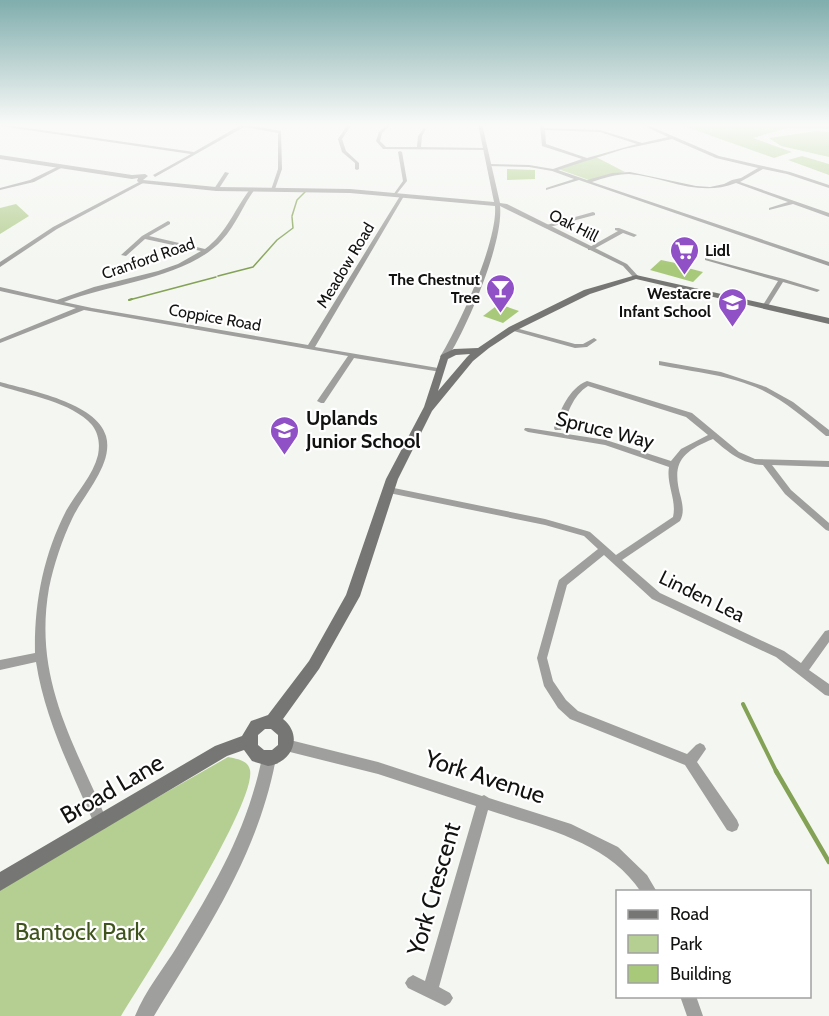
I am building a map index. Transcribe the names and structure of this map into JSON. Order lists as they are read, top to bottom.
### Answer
{
  "streets": {
    "main road": ["Broad Lane"],
    "street": [
      "Oak Hill",
      "Cranford Road",
      "Meadow Road",
      "Coppice Road",
      "Spruce Way",
      "Linden Lea",
      "York Avenue",
      "York Crescent"
    ]
  },
  "crossings": [
    ["Oak Hill", "Cranford Road"],
    ["Oak Hill", "Meadow Road"],
    ["Cranford Road", "Coppice Road"],
    ["Meadow Road", "Coppice Road"],
    ["York Avenue", "Broad Lane"],
    ["York Avenue", "York Crescent"]
  ],
  "parks": ["Bantock Park"],
  "places": {
    "supermarket": ["Lidl"],
    "bar": ["The Chestnut Tree"],
    "school or university": ["Westacre Infant School", "Uplands Junior School"]
  },
  "legend": ["Road", "Park", "Building"]
}
